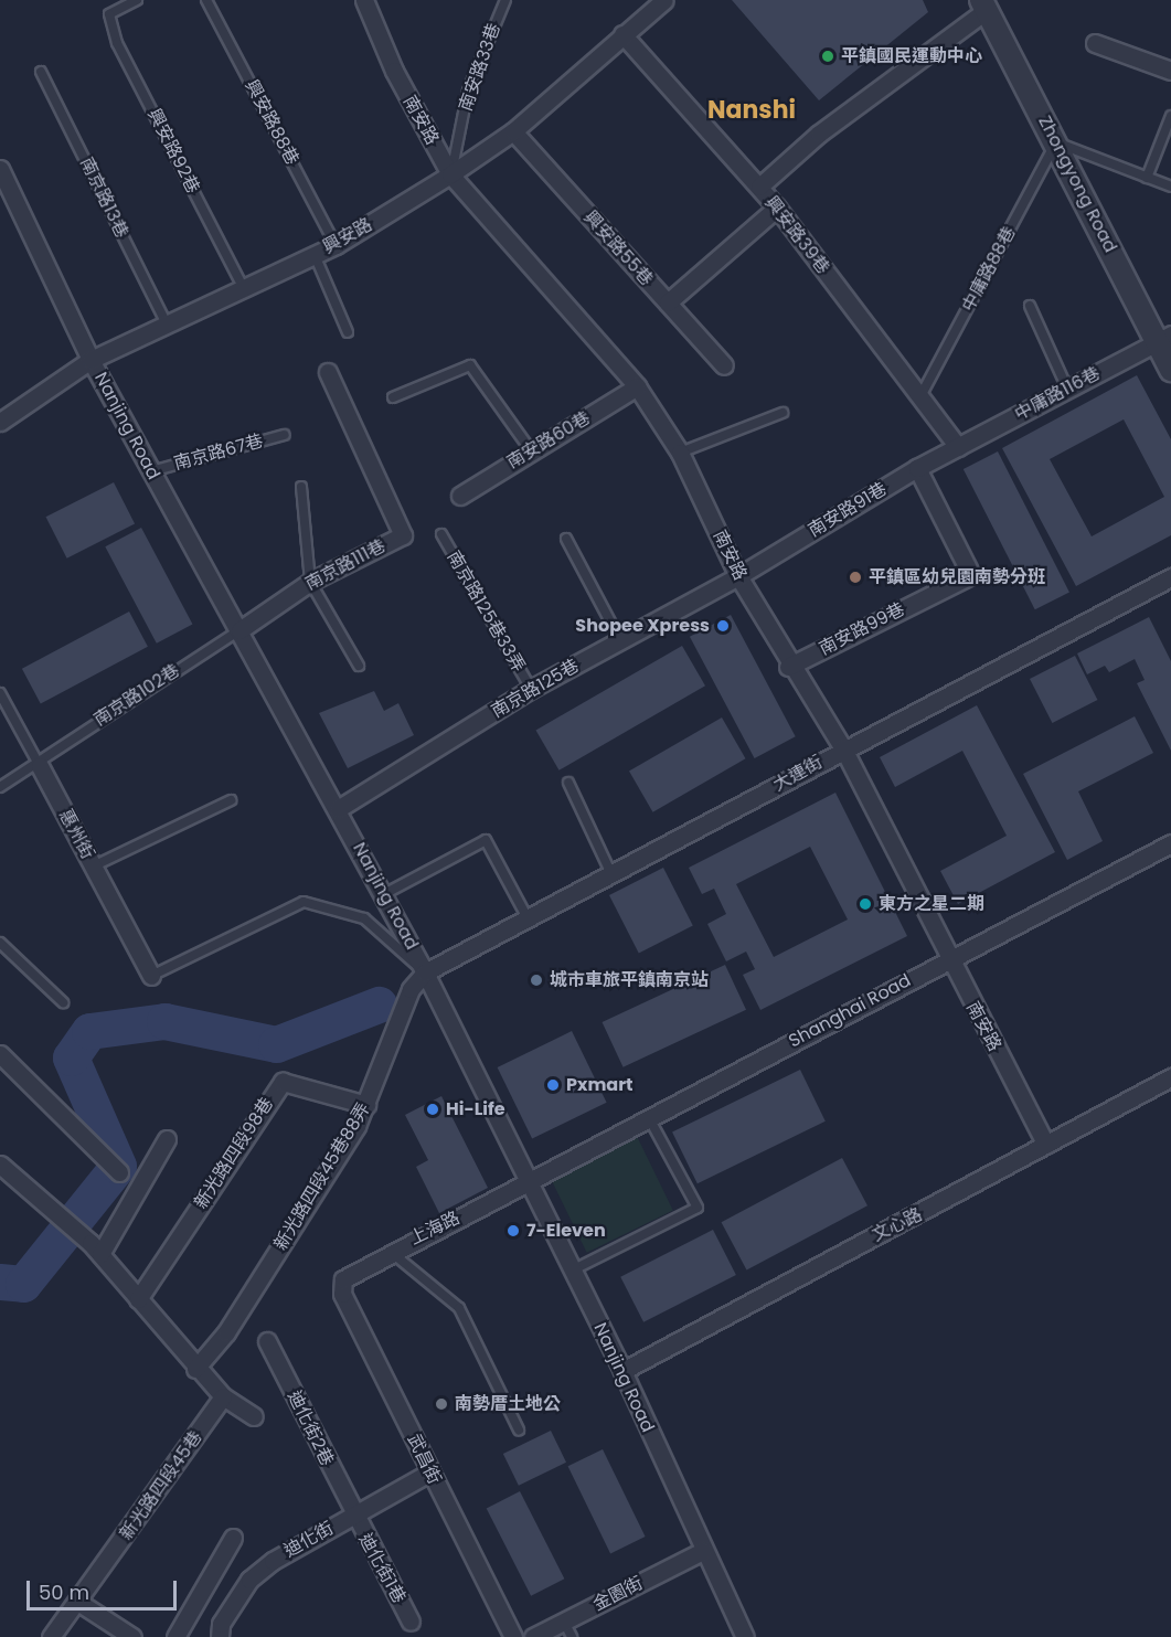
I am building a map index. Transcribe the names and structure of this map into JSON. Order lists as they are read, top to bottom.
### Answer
{
  "streets": {
    "street": [
      "南安路",
      "Zhongyong Road",
      "興安路39巷",
      "興安路",
      "興安路55巷",
      "中庸路116巷",
      "Nanjing Road",
      "南安路60巷",
      "南安路91巷",
      "南京路111巷",
      "南安路99巷",
      "南京路125巷",
      "大連街",
      "惠州街",
      "Shanghai Road",
      "新光路四段98巷",
      "新光路四段45巷88弄",
      "文心路",
      "上海路",
      "迪化街2巷",
      "武昌街",
      "新光路四段45巷",
      "迪化街",
      "迪化街1巷",
      "金園街"
    ],
    "lane": [
      "南安路33巷",
      "興安路88巷",
      "興安路92巷",
      "南京路13巷",
      "中庸路88巷",
      "南京路67巷",
      "南京路125巷33弄",
      "南京路102巷"
    ]
  },
  "crossings": [
    ["南安路33巷", "南安路"],
    ["南安路33巷", "興安路"],
    ["南安路", "興安路"],
    ["南安路", "南安路60巷"],
    ["南安路", "南安路91巷"],
    ["南安路", "南安路99巷"],
    ["南安路", "南京路125巷"],
    ["南安路", "大連街"],
    ["南安路", "Shanghai Road"],
    ["南安路", "文心路"],
    ["興安路88巷", "興安路"],
    ["興安路92巷", "興安路"],
    ["Zhongyong Road", "中庸路88巷"],
    ["Zhongyong Road", "中庸路116巷"],
    ["南京路13巷", "興安路"],
    ["興安路39巷", "興安路"],
    ["興安路39巷", "中庸路88巷"],
    ["興安路39巷", "中庸路116巷"],
    ["興安路39巷", "南安路91巷"],
    ["興安路", "興安路55巷"],
    ["興安路", "Nanjing Road"],
    ["中庸路116巷", "南安路91巷"],
    ["Nanjing Road", "南京路67巷"],
    ["Nanjing Road", "南京路111巷"],
    ["Nanjing Road", "南京路125巷"],
    ["Nanjing Road", "南京路102巷"],
    ["Nanjing Road", "大連街"],
    ["Nanjing Road", "Shanghai Road"],
    ["Nanjing Road", "新光路四段45巷88弄"],
    ["Nanjing Road", "文心路"],
    ["Nanjing Road", "上海路"],
    ["Nanjing Road", "金園街"],
    ["南安路91巷", "南安路99巷"],
    ["南安路91巷", "南京路125巷"],
    ["南京路111巷", "南京路102巷"],
    ["南京路125巷33弄", "南京路125巷"],
    ["南京路102巷", "惠州街"],
    ["大連街", "新光路四段45巷88弄"],
    ["Shanghai Road", "上海路"],
    ["新光路四段98巷", "新光路四段45巷88弄"],
    ["上海路", "武昌街"],
    ["迪化街2巷", "迪化街"],
    ["迪化街2巷", "迪化街1巷"],
    ["武昌街", "迪化街"],
    ["迪化街", "迪化街1巷"]
  ],
  "districts": ["Nanshi"],
  "places": [
    "平鎮國民運動中心",
    "平鎮區幼兒園南勢分班",
    "Shopee Xpress",
    "東方之星二期",
    "城市車旅平鎮南京站",
    "Pxmart",
    "Hi-Life",
    "7-Eleven",
    "南勢厝土地公"
  ],
  "scale_bar": "50 m"
}
